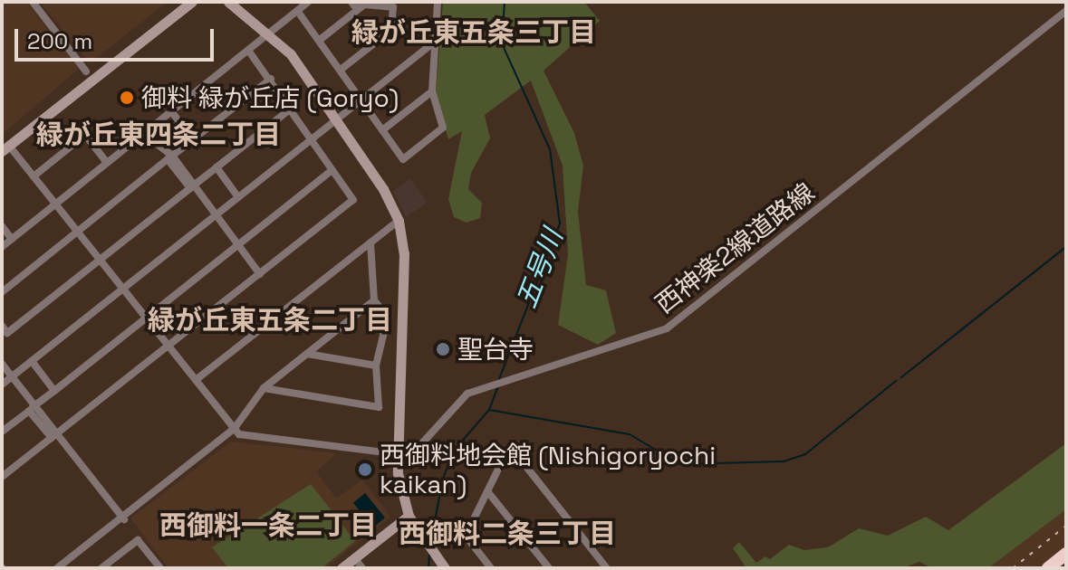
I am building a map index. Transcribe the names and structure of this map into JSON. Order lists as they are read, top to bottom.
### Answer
{
  "streets": {
    "street": ["西神楽2線道路線"]
  },
  "districts": [
    "緑が丘東五条三丁目",
    "緑が丘東四条二丁目",
    "緑が丘東五条二丁目",
    "西御料一条二丁目",
    "西御料二条三丁目"
  ],
  "water": ["五号川"],
  "places": ["御料 緑が丘店 (Goryo)", "聖台寺", "西御料地会館 (Nishigoryochi kaikan)"],
  "scale_bar": "200 m"
}
